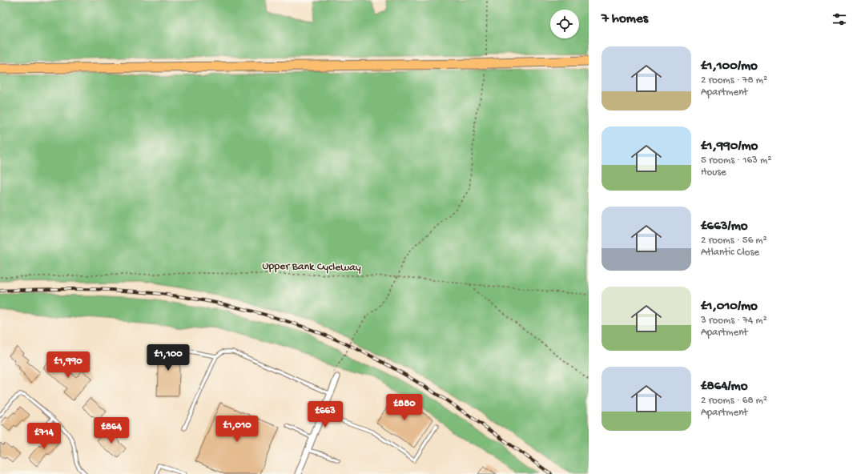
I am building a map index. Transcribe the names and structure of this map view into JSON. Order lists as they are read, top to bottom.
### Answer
{
  "streets": {
    "path": ["Upper Bank Cycleway"]
  },
  "page": {
    "heading": "7 homes",
    "list": [
      {
        "name": "£1,100/mo",
        "note": "2 rooms · 78 m² · Apartment"
      },
      {
        "name": "£1,990/mo",
        "note": "5 rooms · 163 m² · House"
      },
      {
        "name": "£663/mo",
        "note": "2 rooms · 56 m² · Atlantic Close"
      },
      {
        "name": "£1,010/mo",
        "note": "3 rooms · 74 m² · Apartment"
      },
      {
        "name": "£864/mo",
        "note": "2 rooms · 68 m² · Apartment"
      }
    ],
    "price": [
      "£1,100",
      "£1,990",
      "£880",
      "£663",
      "£1,010",
      "£864",
      "£714"
    ]
  }
}
